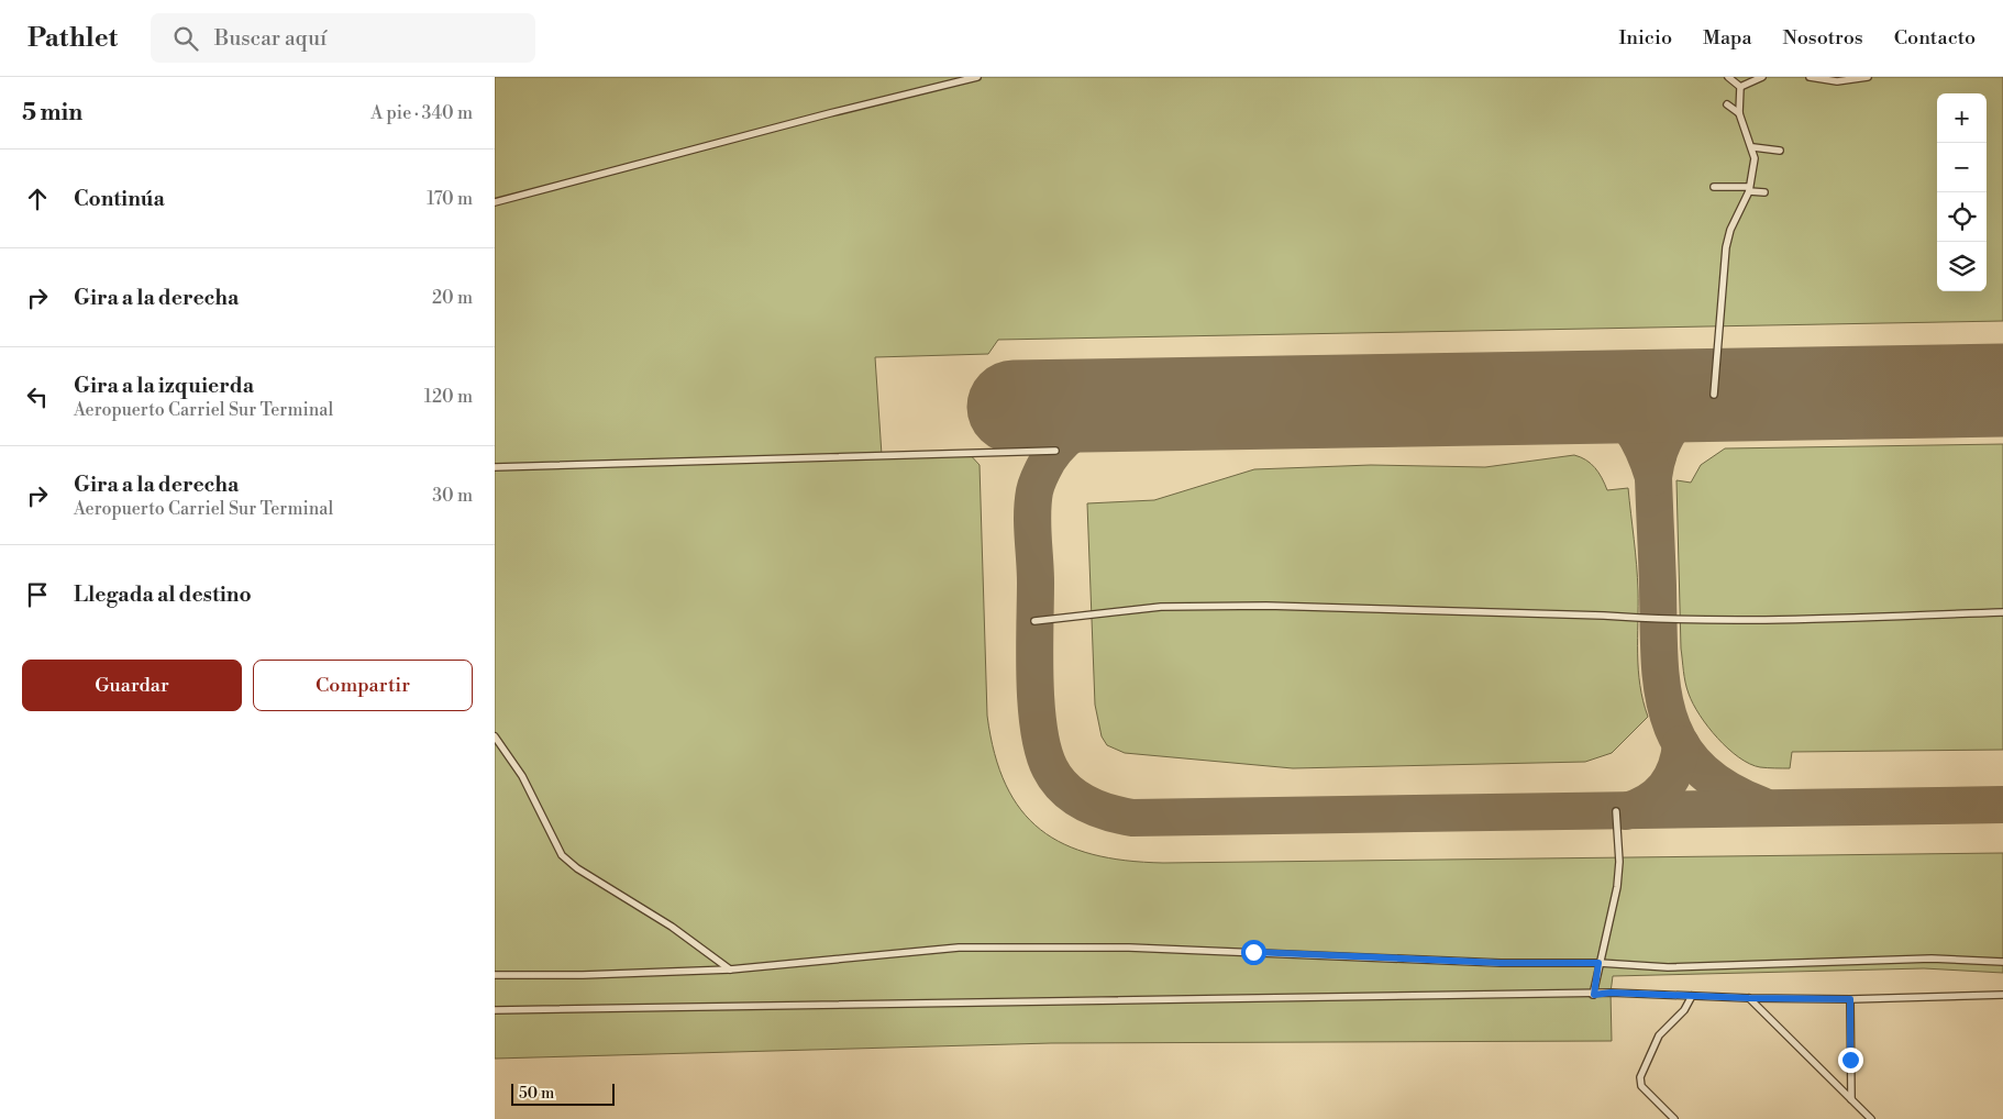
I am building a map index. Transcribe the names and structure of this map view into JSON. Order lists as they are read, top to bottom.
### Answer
{
  "scale_bar": "50 m",
  "page": {
    "header": "Pathlet",
    "search": "Buscar aquí",
    "nav": [
      "Inicio",
      "Mapa",
      "Nosotros",
      "Contacto"
    ],
    "heading": ["5 min", "A pie · 340 m"],
    "map_buttons": ["+", "−"],
    "list": [
      ["Continúa", "170 m"],
      ["Gira a la derecha", "20 m"],
      ["Gira a la izquierda", "Aeropuerto Carriel Sur Terminal", "120 m"],
      ["Gira a la derecha", "Aeropuerto Carriel Sur Terminal", "30 m"],
      "Llegada al destino"
    ],
    "buttons": ["Guardar", "Compartir"],
    "scale": "50 m"
  }
}
